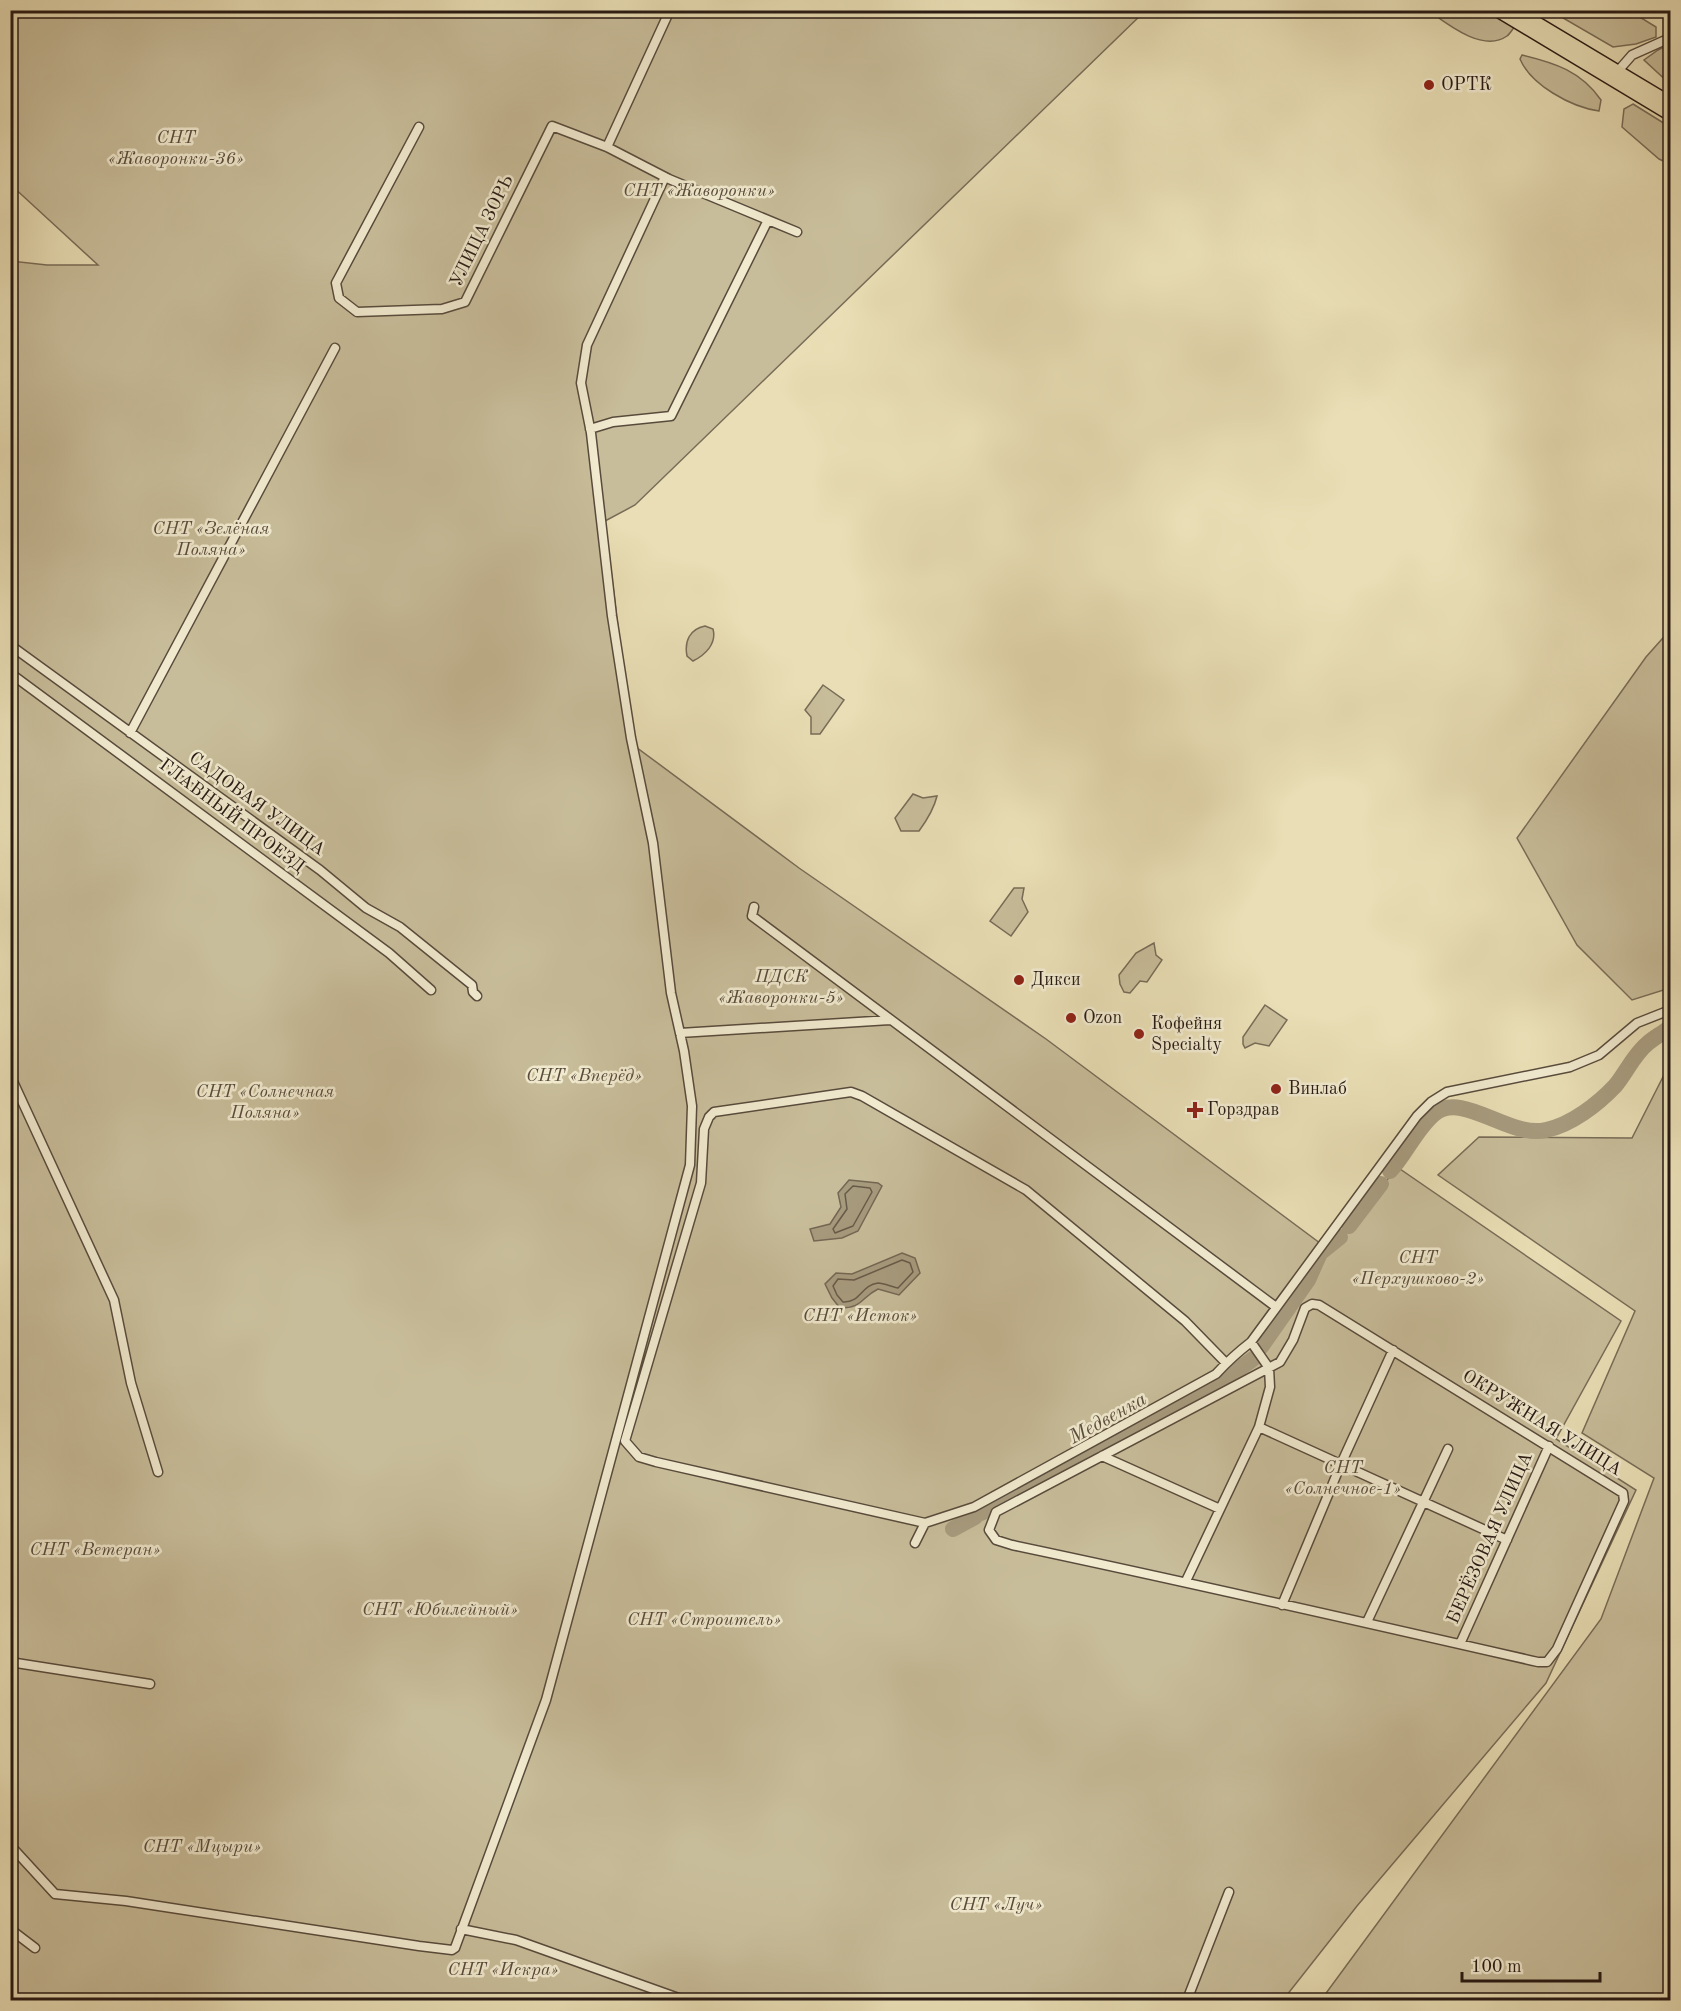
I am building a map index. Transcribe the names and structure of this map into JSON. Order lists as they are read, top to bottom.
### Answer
{
  "streets": {
    "street": [
      "УЛИЦА ЗОРЬ",
      "САДОВАЯ УЛИЦА",
      "ГЛАВНЫЙ ПРОЕЗД",
      "ОКРУЖНАЯ УЛИЦА",
      "БЕРЁЗОВАЯ УЛИЦА"
    ]
  },
  "crossings": [
    ["ОКРУЖНАЯ УЛИЦА", "БЕРЁЗОВАЯ УЛИЦА"]
  ],
  "water": ["Медвенка"],
  "parks": [
    "СНТ «Жаворонки-36»",
    "СНТ «Жаворонки»",
    "СНТ «Зелёная Поляна»",
    "ПДСК «Жаворонки-5»",
    "СНТ «Вперёд»",
    "СНТ «Солнечная Поляна»",
    "СНТ «Перхушково-2»",
    "СНТ «Исток»",
    "СНТ «Солнечное-1»",
    "СНТ «Ветеран»",
    "СНТ «Юбилейный»",
    "СНТ «Строитель»",
    "СНТ «Мцыри»",
    "СНТ «Луч»",
    "СНТ «Искра»"
  ],
  "places": {
    "other": [
      "ОРТК",
      "Дикси",
      "Ozon",
      "Кофейня Specialty",
      "Винлаб"
    ],
    "health": ["Горздрав"]
  },
  "scale_bar": "100 m"
}
